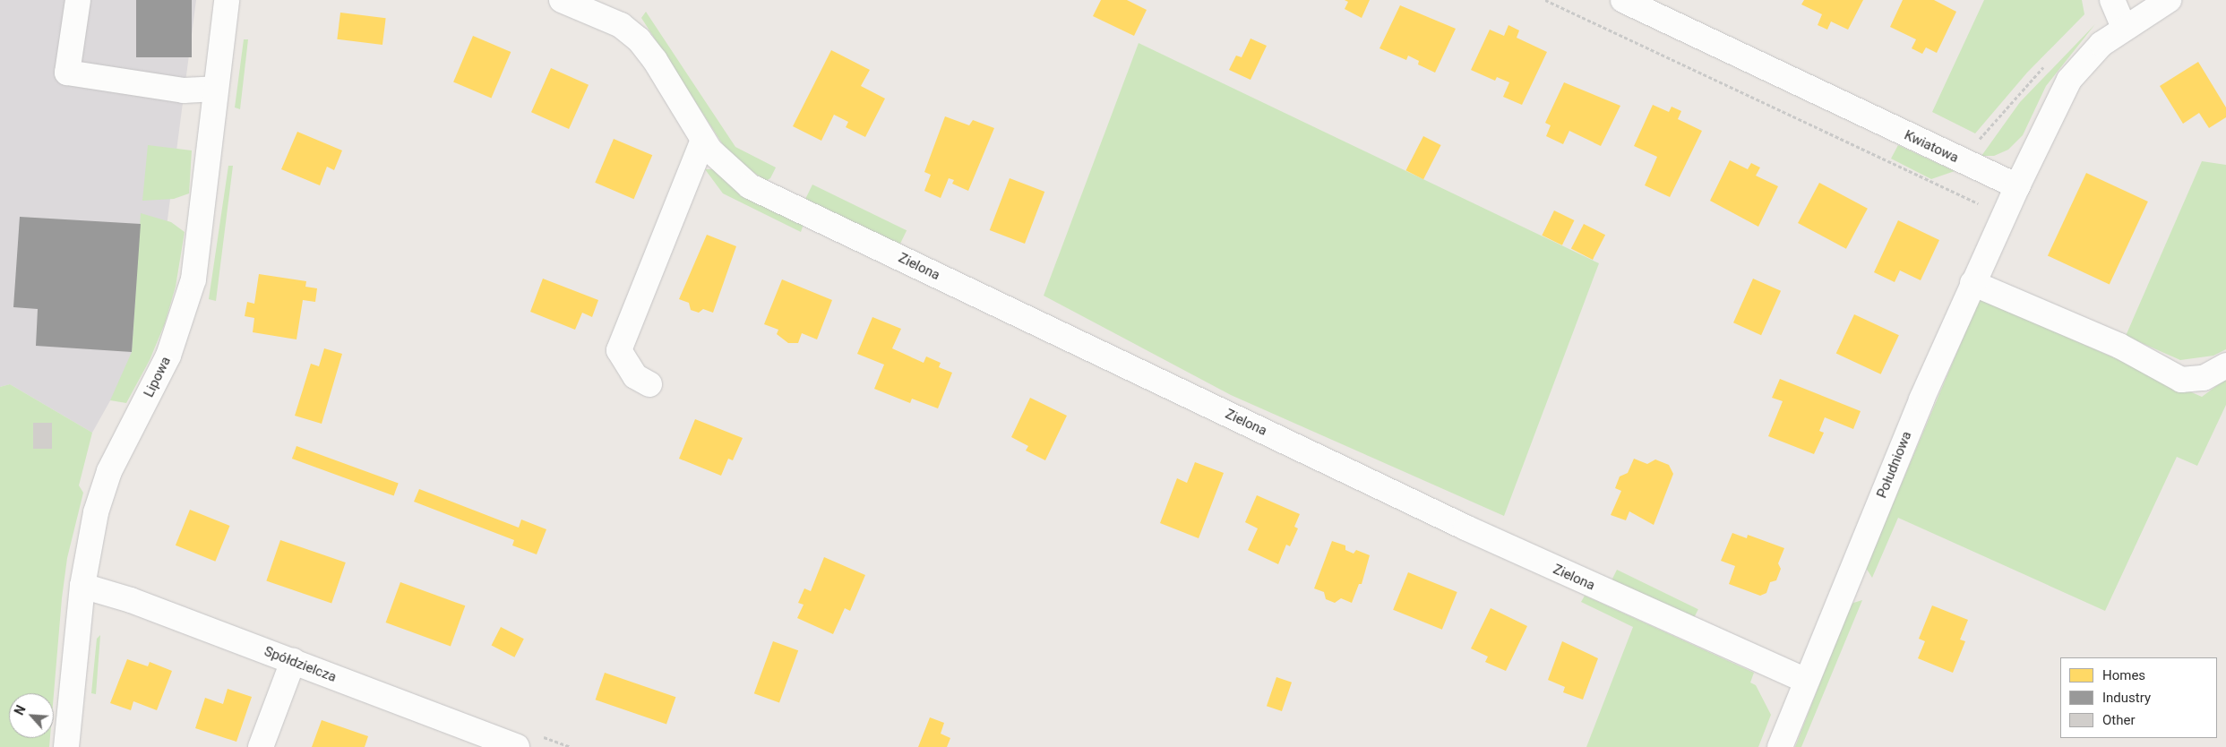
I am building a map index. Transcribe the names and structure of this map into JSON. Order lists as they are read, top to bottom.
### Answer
{
  "streets": {
    "street": [
      "Kwiatowa",
      "Zielona",
      "Lipowa",
      "Południowa",
      "Spółdzielcza"
    ]
  },
  "crossings": [
    ["Kwiatowa", "Południowa"],
    ["Zielona", "Południowa"],
    ["Lipowa", "Spółdzielcza"]
  ],
  "legend": ["Homes", "Industry", "Other"],
  "north": "top left"
}
